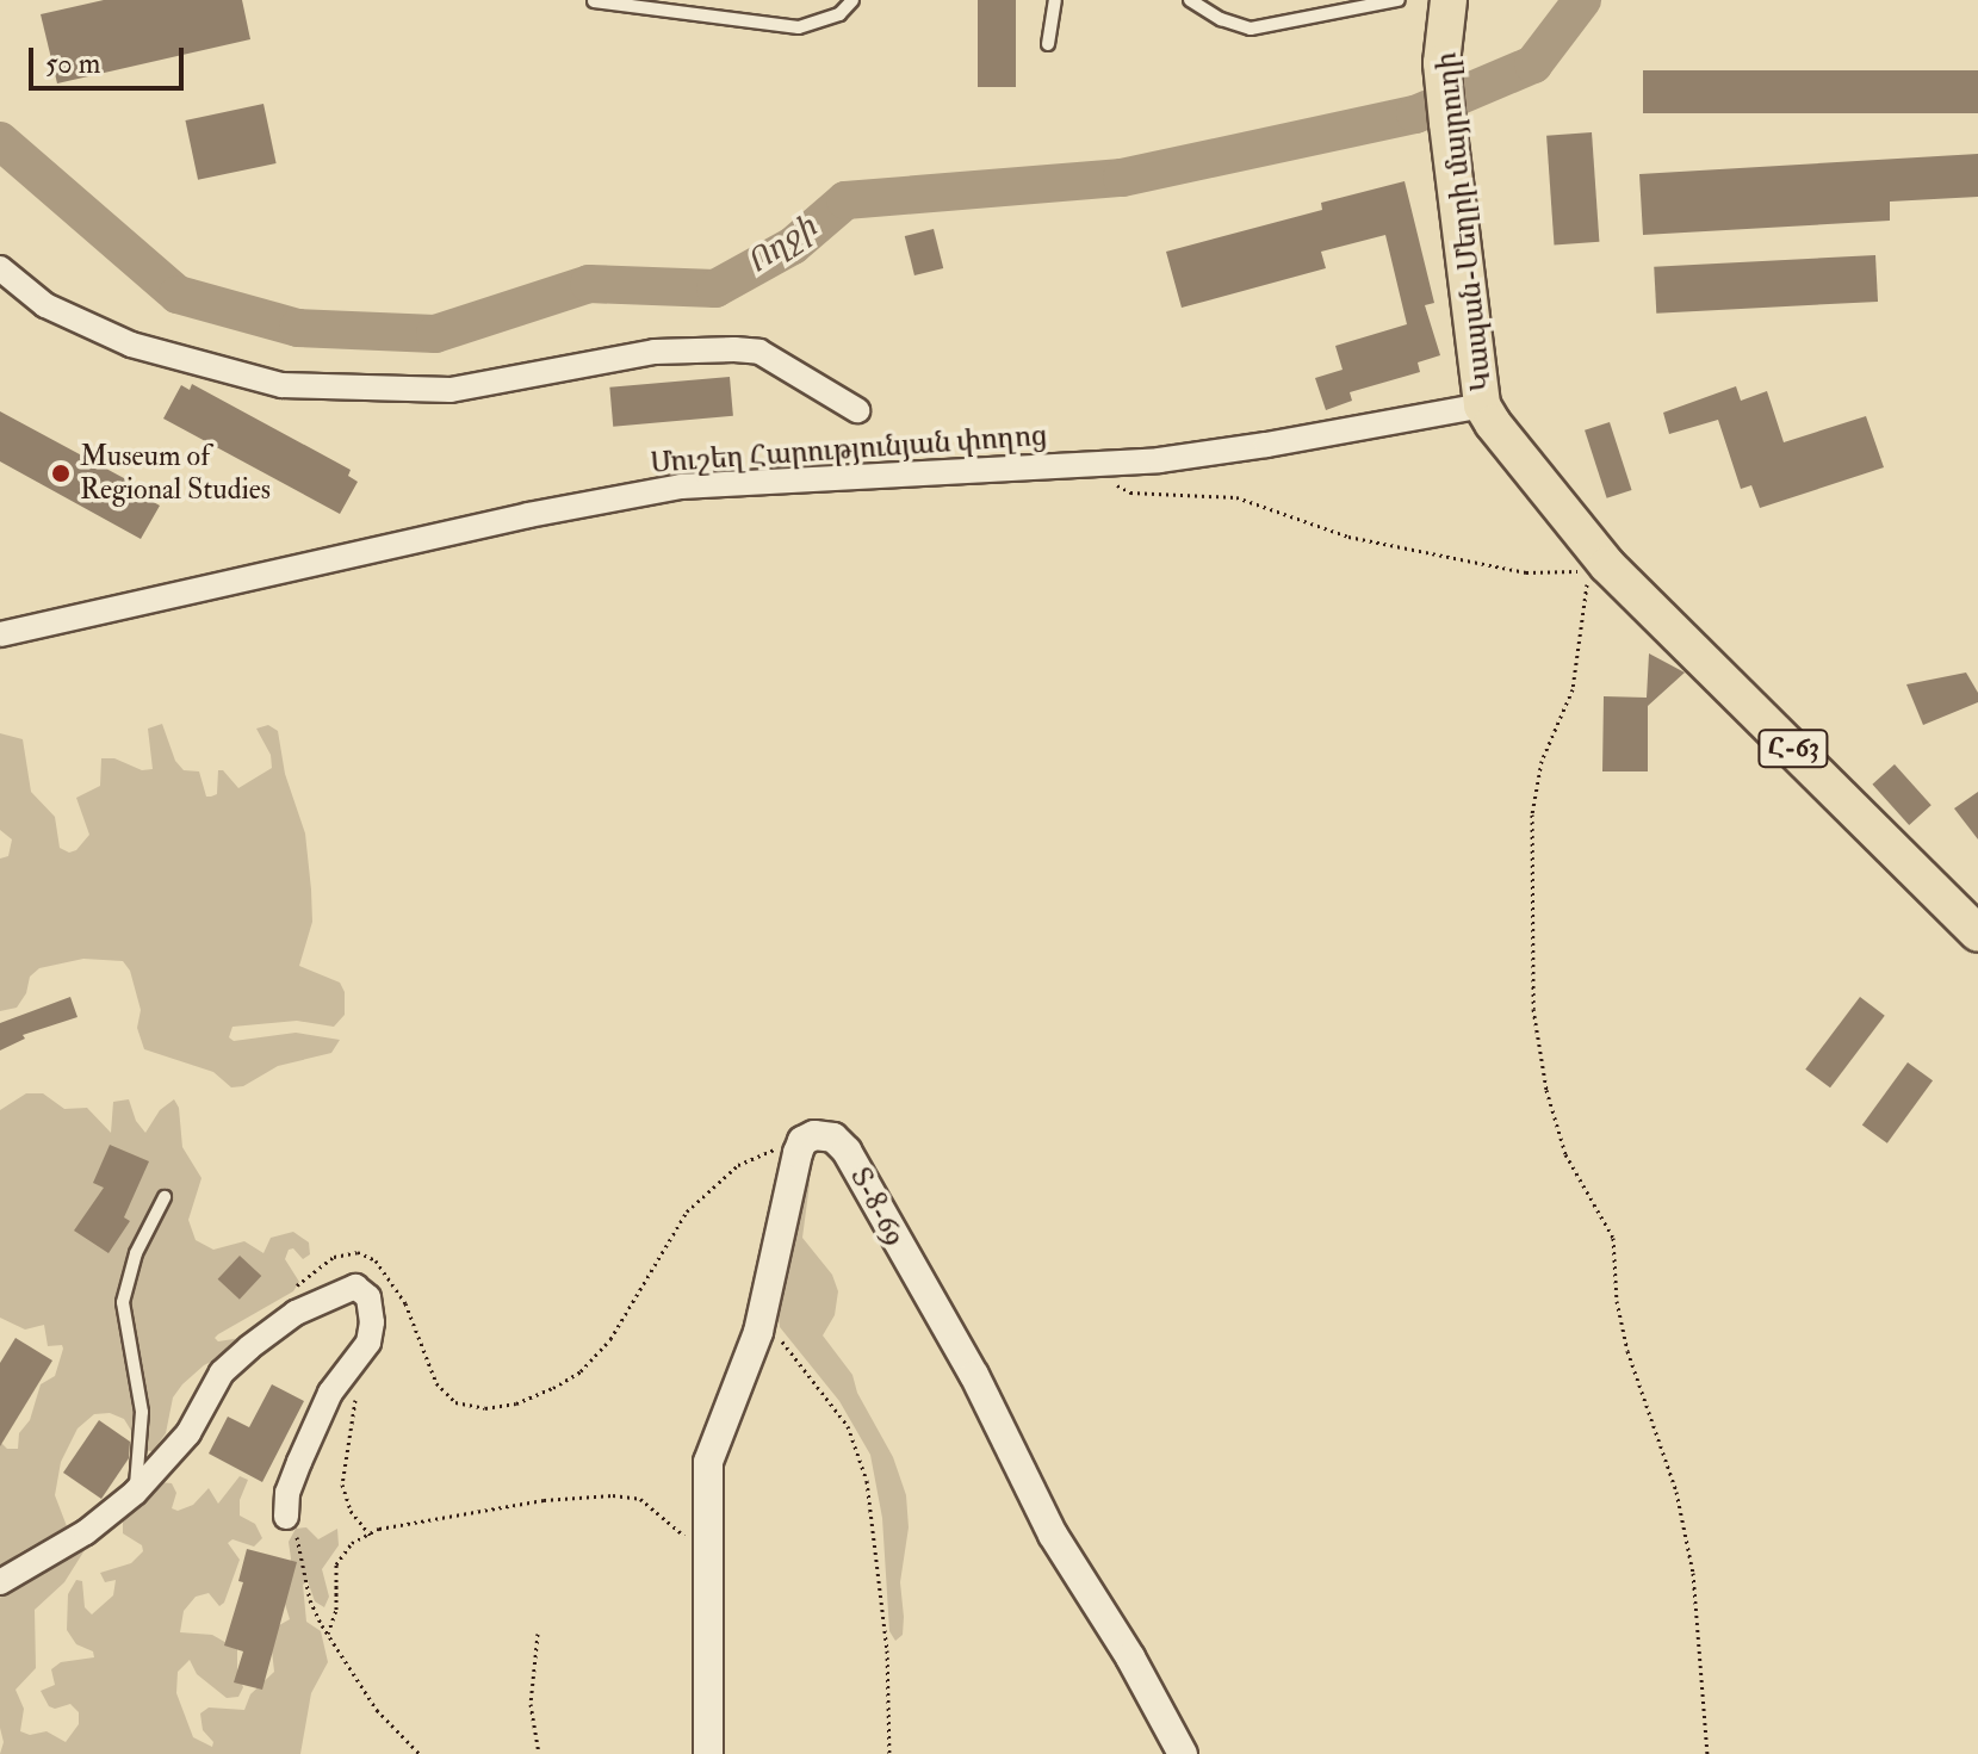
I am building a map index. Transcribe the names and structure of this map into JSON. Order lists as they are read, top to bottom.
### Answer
{
  "streets": {
    "main road": ["Կապան-Մեղրի մայրուղի", "Հ-63"],
    "street": ["Մուշեղ Հարությունյան փողոց", "Տ-8-69"]
  },
  "crossings": [
    ["Կապան-Մեղրի մայրուղի", "Մուշեղ Հարությունյան փողոց"]
  ],
  "water": ["Ողջի"],
  "places": ["Museum of Regional Studies"],
  "scale_bar": "50 m"
}
